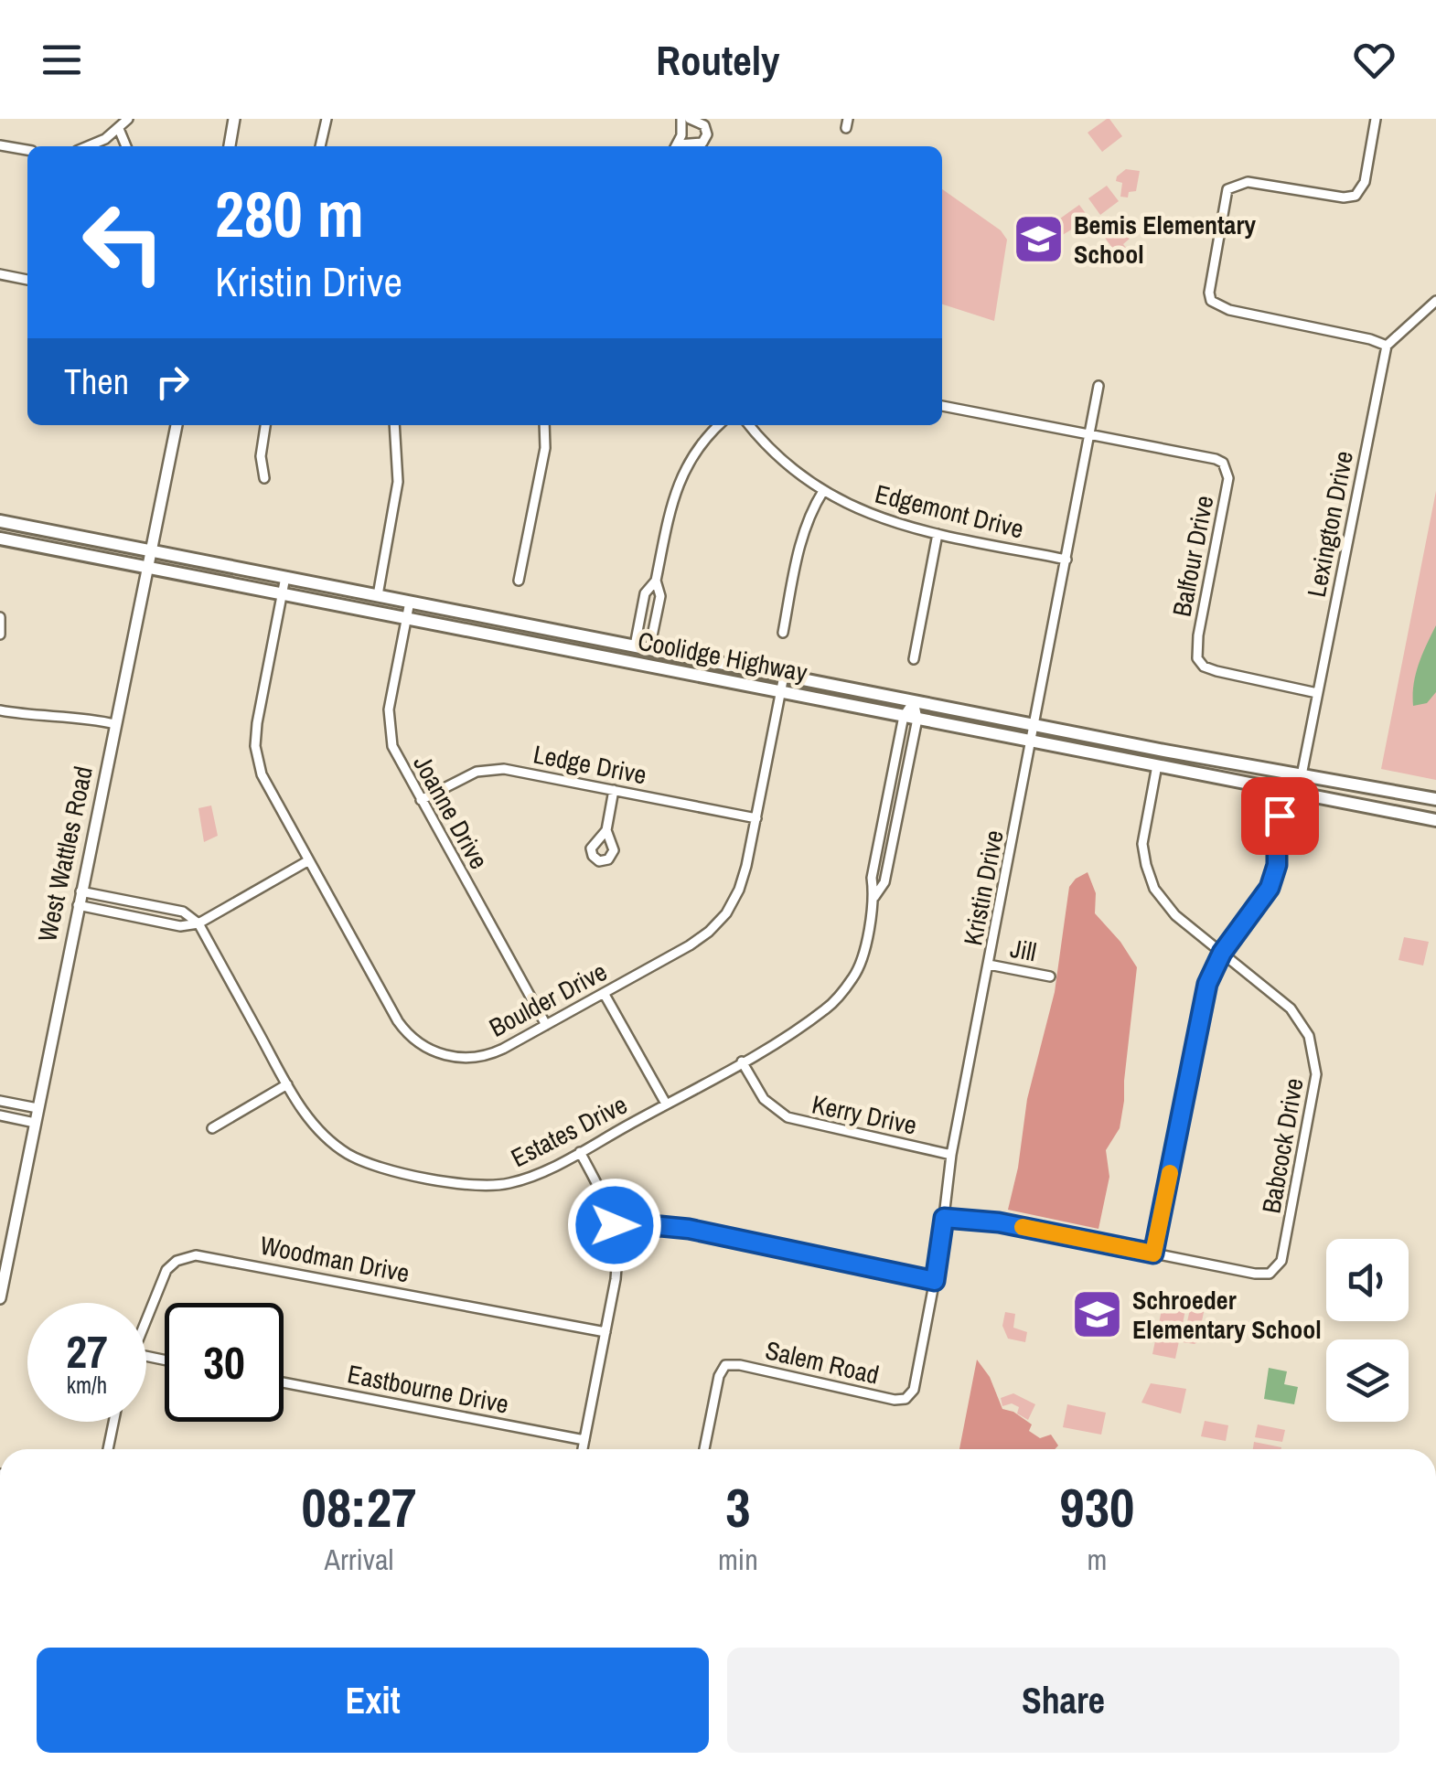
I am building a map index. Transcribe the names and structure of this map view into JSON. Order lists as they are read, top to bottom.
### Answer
{
  "streets": {
    "main road": ["Coolidge Highway"],
    "street": [
      "Edgemont Drive",
      "Lexington Drive",
      "Balfour Drive",
      "Ledge Drive",
      "Joanne Drive",
      "West Wattles Road",
      "Kristin Drive",
      "Jill",
      "Boulder Drive",
      "Kerry Drive",
      "Estates Drive",
      "Babcock Drive",
      "Woodman Drive",
      "Salem Road",
      "Eastbourne Drive"
    ]
  },
  "crossings": [
    ["Edgemont Drive", "Kristin Drive"],
    ["Lexington Drive", "Balfour Drive"],
    ["Lexington Drive", "Coolidge Highway"],
    ["Balfour Drive", "Kristin Drive"],
    ["Coolidge Highway", "Joanne Drive"],
    ["Coolidge Highway", "West Wattles Road"],
    ["Coolidge Highway", "Kristin Drive"],
    ["Coolidge Highway", "Boulder Drive"],
    ["Coolidge Highway", "Estates Drive"],
    ["Coolidge Highway", "Babcock Drive"],
    ["Ledge Drive", "Joanne Drive"],
    ["Ledge Drive", "Boulder Drive"],
    ["Joanne Drive", "Boulder Drive"],
    ["Kristin Drive", "Jill"],
    ["Kristin Drive", "Kerry Drive"],
    ["Kristin Drive", "Salem Road"],
    ["Kerry Drive", "Estates Drive"]
  ],
  "places": {
    "school or university": ["Bemis Elementary School", "Schroeder Elementary School"]
  },
  "page": {
    "header": "Routely",
    "turn": ["280 m", "Kristin Drive"],
    "then": "Then",
    "speed": "27 km/h",
    "limit": "30",
    "eta": [
      "08:27",
      "Arrival",
      "3",
      "min",
      "930",
      "m"
    ],
    "buttons": ["Exit", "Share"]
  }
}
